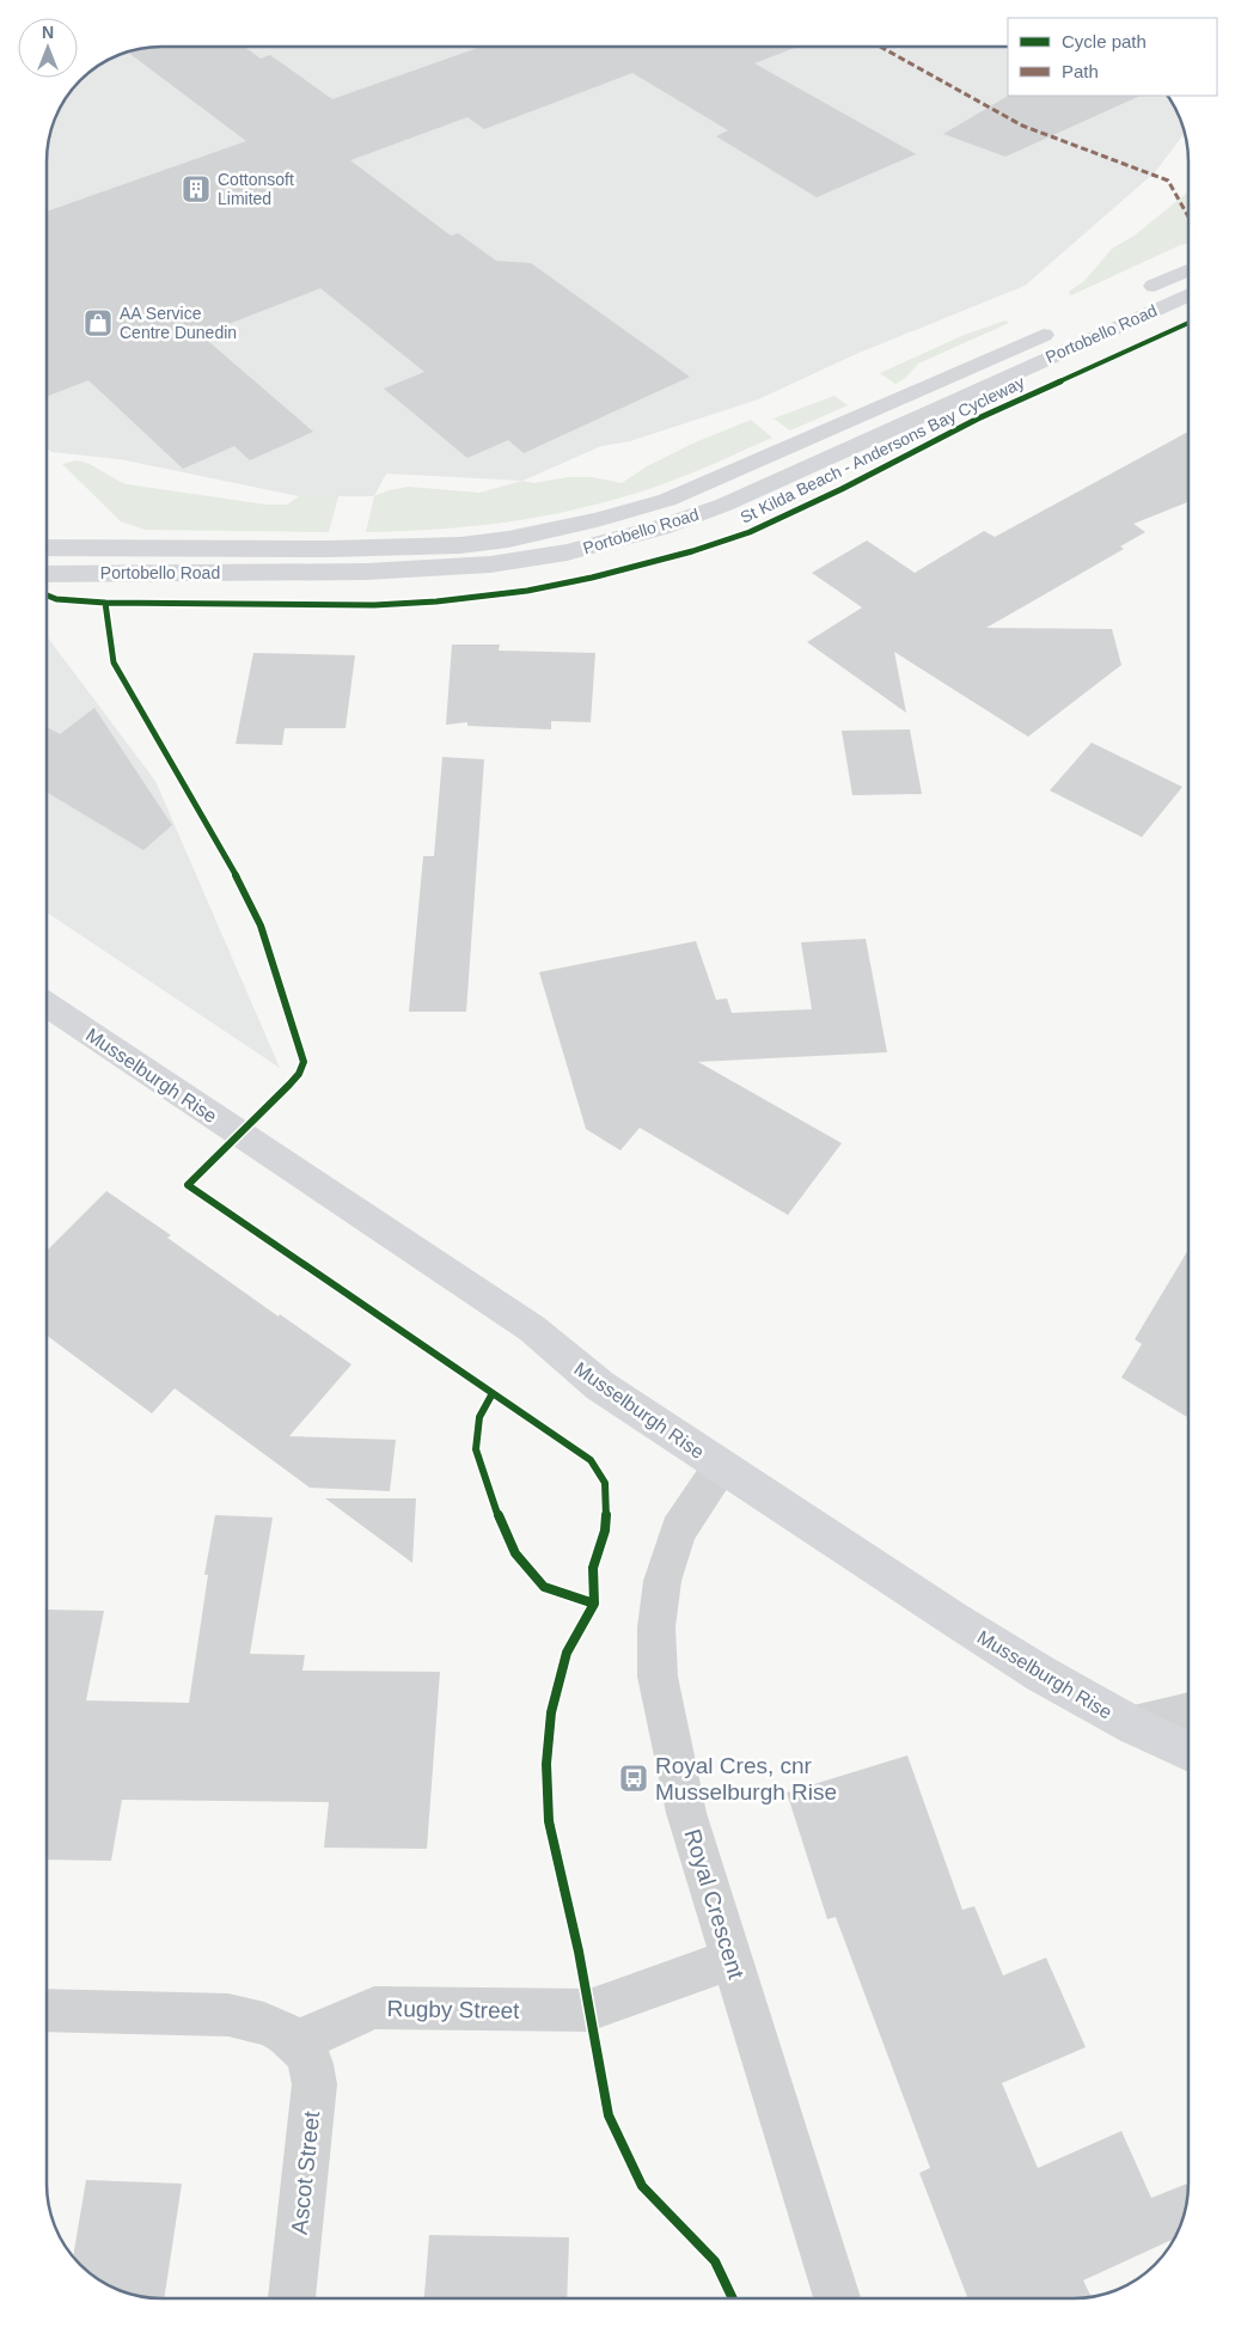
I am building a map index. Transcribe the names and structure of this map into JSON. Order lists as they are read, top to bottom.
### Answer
{
  "streets": {
    "main road": ["Portobello Road", "Musselburgh Rise"],
    "street": ["Royal Crescent", "Rugby Street", "Ascot Street"],
    "cycle path": ["St Kilda Beach - Andersons Bay Cycleway"]
  },
  "crossings": [
    ["Musselburgh Rise", "Royal Crescent"],
    ["Royal Crescent", "Rugby Street"],
    ["Rugby Street", "Ascot Street"]
  ],
  "places": {
    "building": ["Cottonsoft Limited"],
    "shop": ["AA Service Centre Dunedin"],
    "bus stop": ["Royal Cres, cnr Musselburgh Rise"]
  },
  "legend": ["Cycle path", "Path"],
  "north": "top"
}
